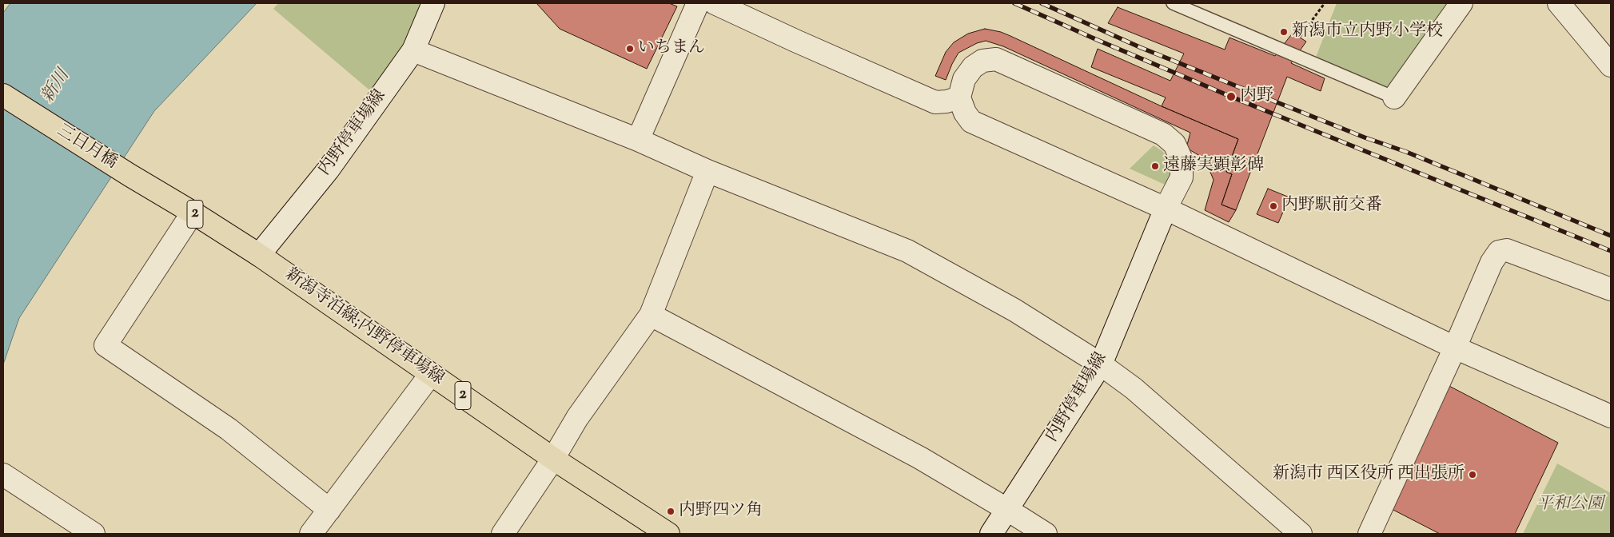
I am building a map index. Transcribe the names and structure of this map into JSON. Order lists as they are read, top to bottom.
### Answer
{
  "streets": {
    "main road": ["三日月橋", "2", "新潟寺泊線;内野停車場線"],
    "street": ["内野停車場線"]
  },
  "crossings": [
    ["内野停車場線", "2"],
    ["内野停車場線", "新潟寺泊線;内野停車場線"],
    ["三日月橋", "2"],
    ["2", "新潟寺泊線;内野停車場線"]
  ],
  "water": ["新川"],
  "parks": ["平和公園"],
  "places": [
    "新潟市立内野小学校",
    "いちまん",
    "内野",
    "遠藤実顕彰碑",
    "内野駅前交番",
    "新潟市 西区役所 西出張所",
    "内野四ツ角"
  ]
}
